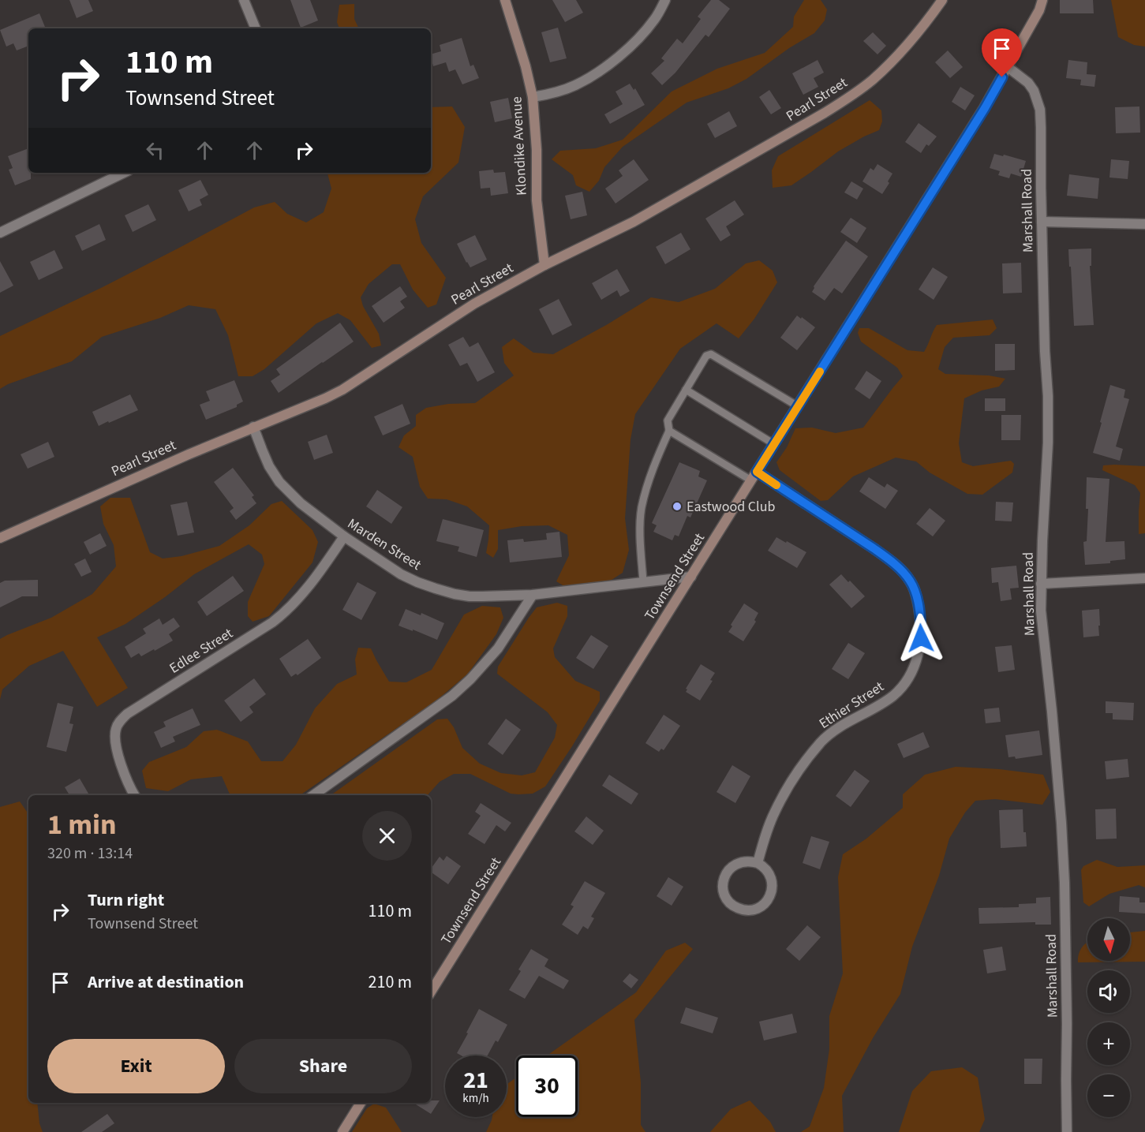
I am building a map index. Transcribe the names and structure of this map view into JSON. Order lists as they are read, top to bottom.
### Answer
{
  "streets": {
    "street": [
      "Pearl Street",
      "Klondike Avenue",
      "Marshall Road",
      "Marden Street",
      "Townsend Street",
      "Edlee Street",
      "Ethier Street"
    ]
  },
  "crossings": [
    ["Pearl Street", "Klondike Avenue"],
    ["Pearl Street", "Marden Street"],
    ["Marshall Road", "Townsend Street"],
    ["Marden Street", "Townsend Street"],
    ["Marden Street", "Edlee Street"],
    ["Townsend Street", "Ethier Street"]
  ],
  "places": ["Eastwood Club"],
  "north": "bottom",
  "page": {
    "turn": ["110 m", "Townsend Street"],
    "heading": ["1 min", "320 m · 13:14"],
    "list": [
      {
        "name": "Turn right",
        "note": "Townsend Street",
        "value": "110 m"
      },
      {
        "name": "Arrive at destination",
        "value": "210 m"
      }
    ],
    "map_buttons": ["+", "−"],
    "buttons": ["Exit", "Share"],
    "speed": "21 km/h",
    "limit": "30"
  }
}
